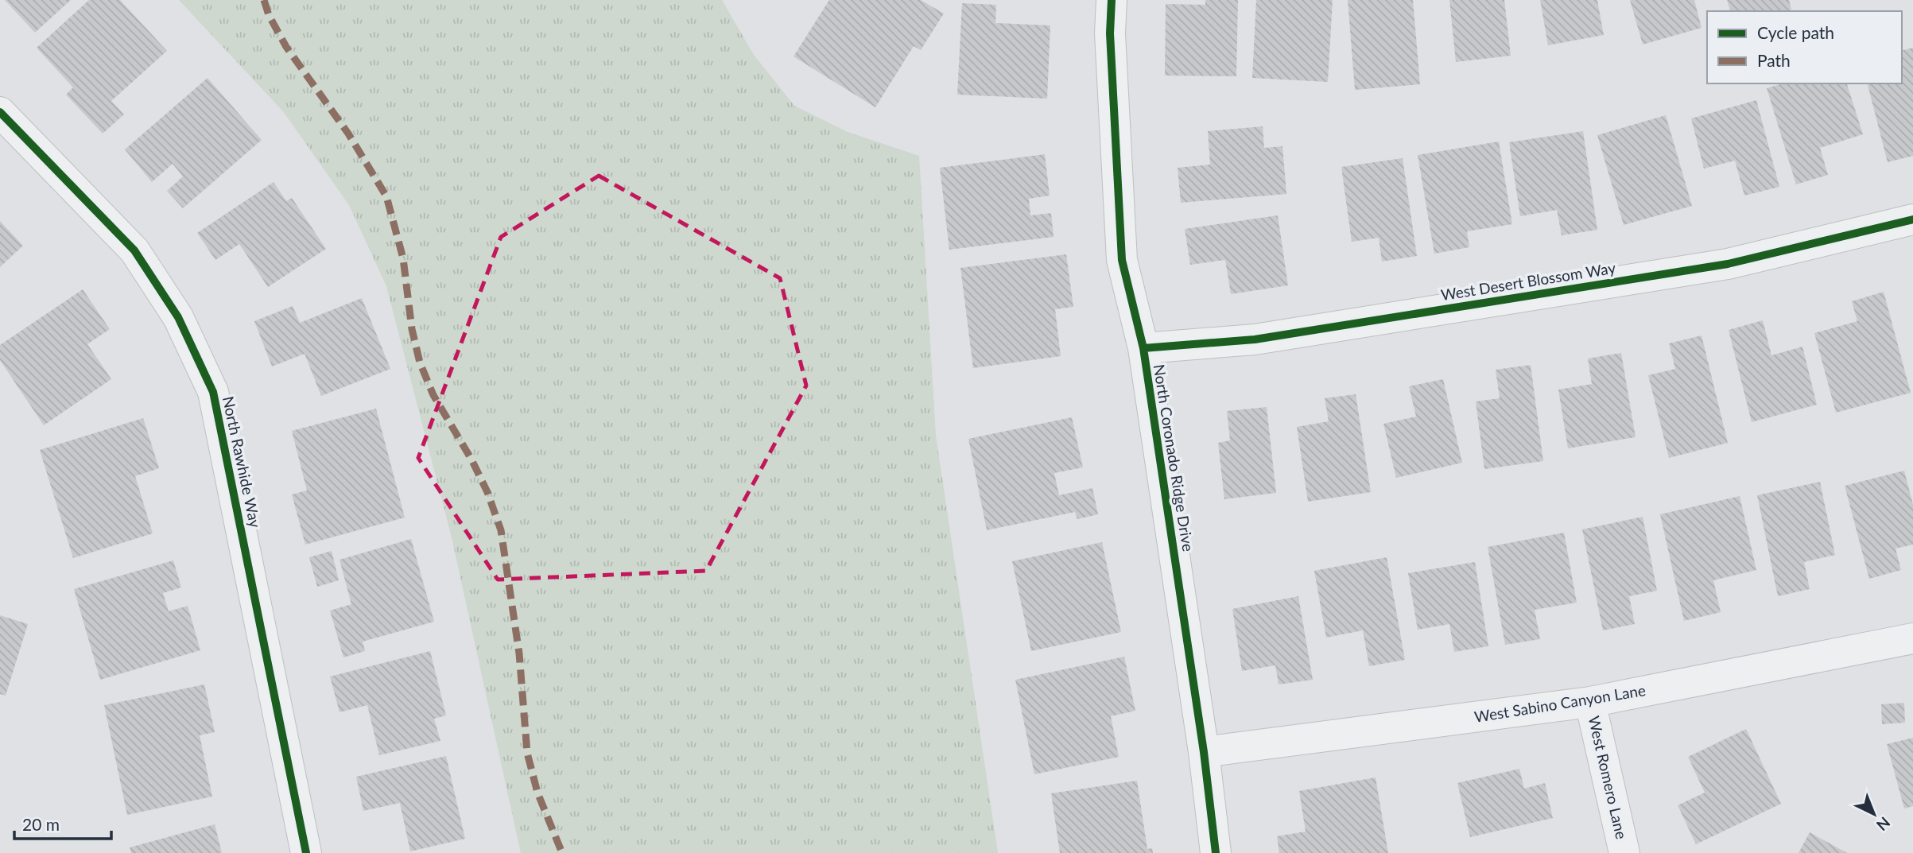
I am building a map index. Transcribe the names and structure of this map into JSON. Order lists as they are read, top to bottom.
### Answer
{
  "streets": {
    "street": [
      "West Desert Blossom Way",
      "North Coronado Ridge Drive",
      "North Rawhide Way",
      "West Sabino Canyon Lane",
      "West Romero Lane"
    ]
  },
  "crossings": [
    ["West Desert Blossom Way", "North Coronado Ridge Drive"],
    ["North Coronado Ridge Drive", "West Sabino Canyon Lane"],
    ["West Sabino Canyon Lane", "West Romero Lane"]
  ],
  "legend": ["Cycle path", "Path"],
  "scale_bar": "20 m",
  "north": "bottom right"
}
